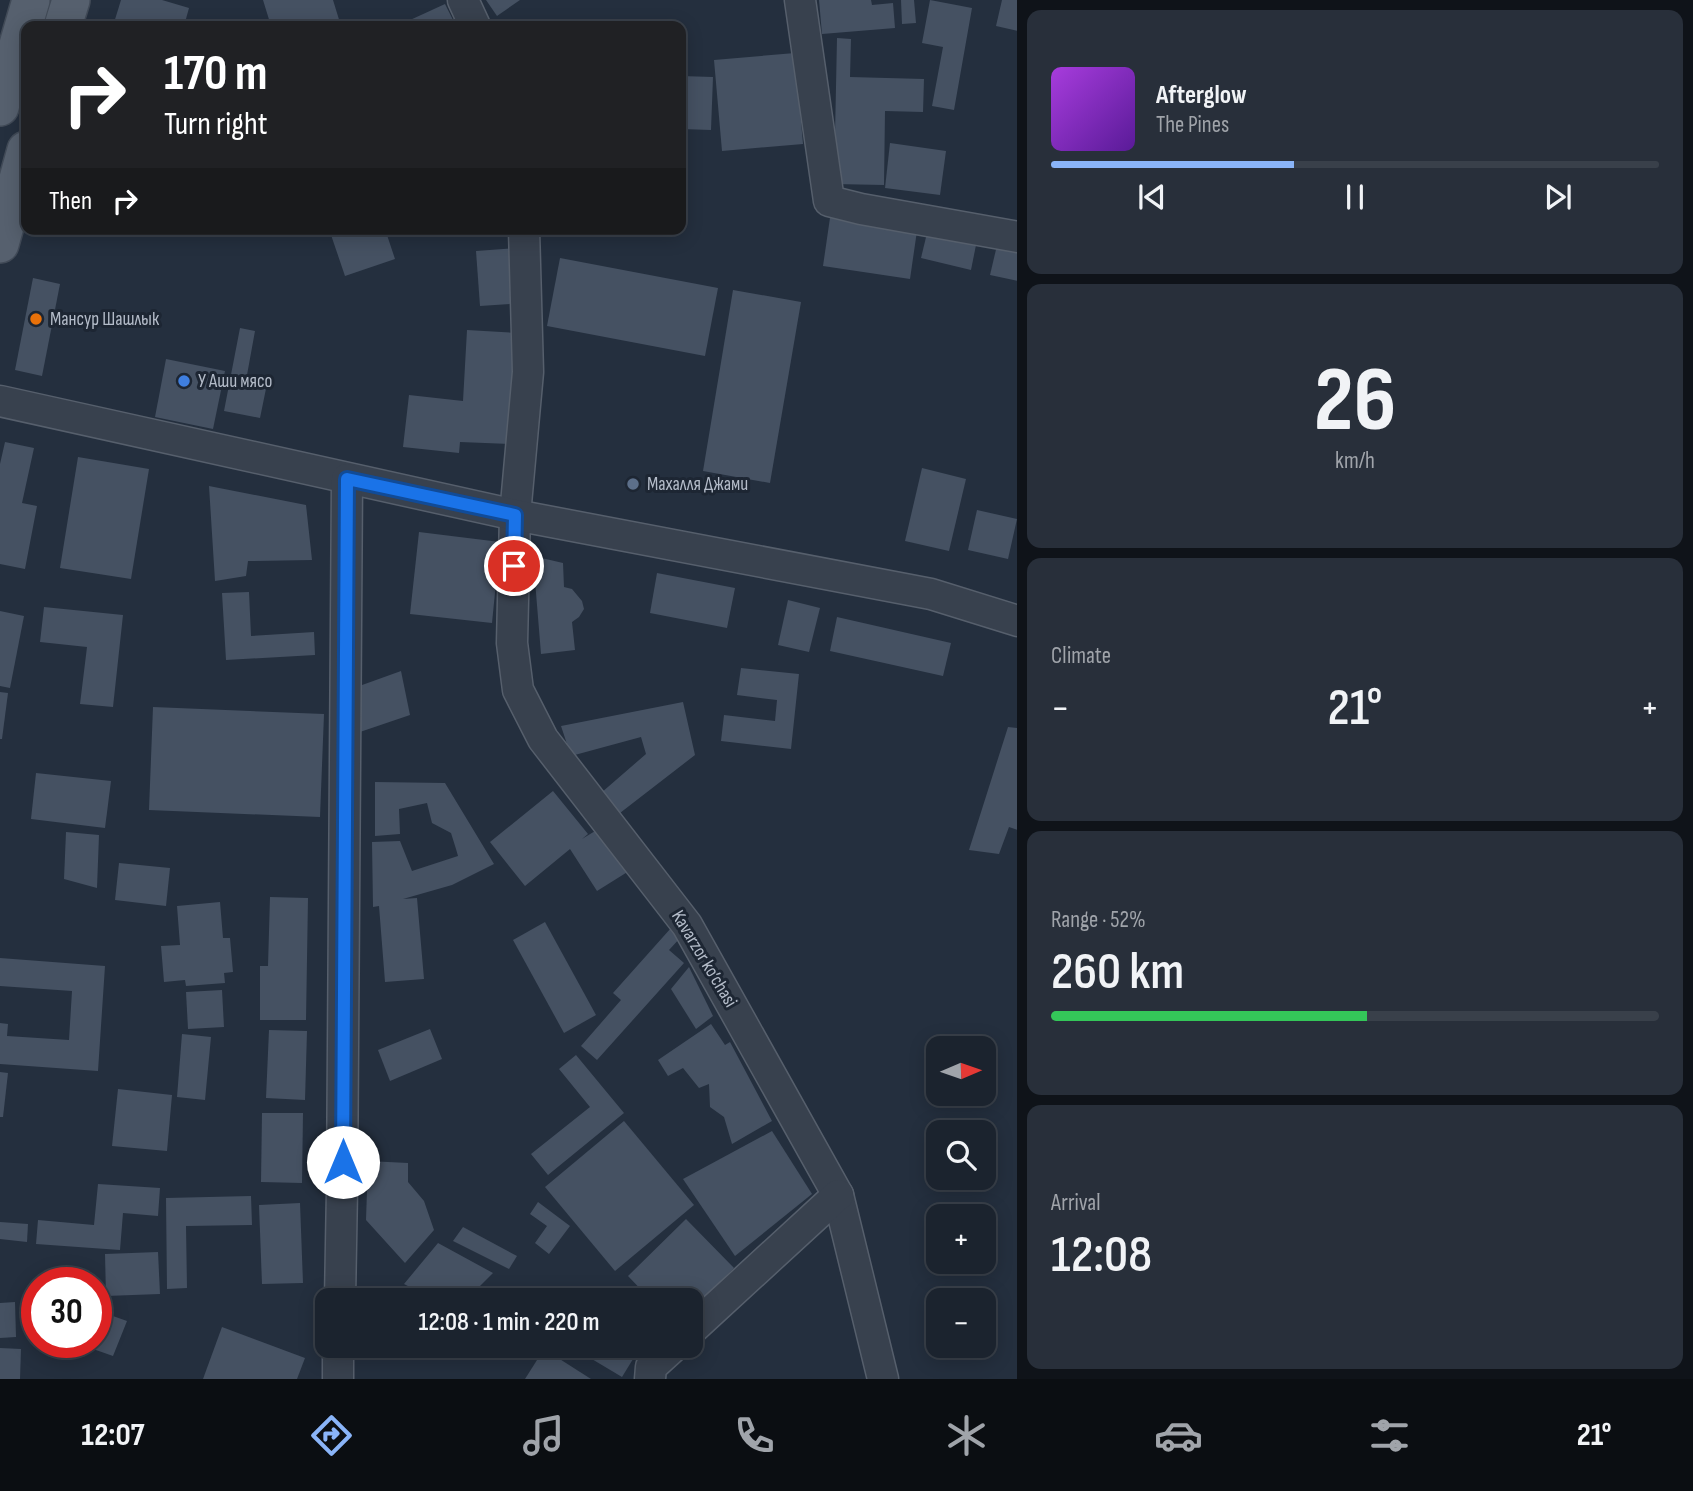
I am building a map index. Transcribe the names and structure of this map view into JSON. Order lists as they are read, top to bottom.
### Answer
{
  "streets": {
    "street": ["Kavarzor ko’chasi"]
  },
  "places": ["Мансур Шашлык", "У Аши мясо", "Махалля Джами"],
  "north": "right",
  "page": {
    "turn": ["170 m", "Turn right"],
    "song": ["Afterglow", "The Pines"],
    "then": "Then",
    "tile": [
      ["26", "km/h"],
      "Climate",
      ["Range · 52%", "260 km"],
      ["Arrival", "12:08"]
    ],
    "heat": ["−", "21°", "+"],
    "map_buttons": ["+", "−"],
    "limit": "30",
    "trip": "12:08 · 1 min · 220 m",
    "tabs": ["12:07", "21°"]
  }
}
